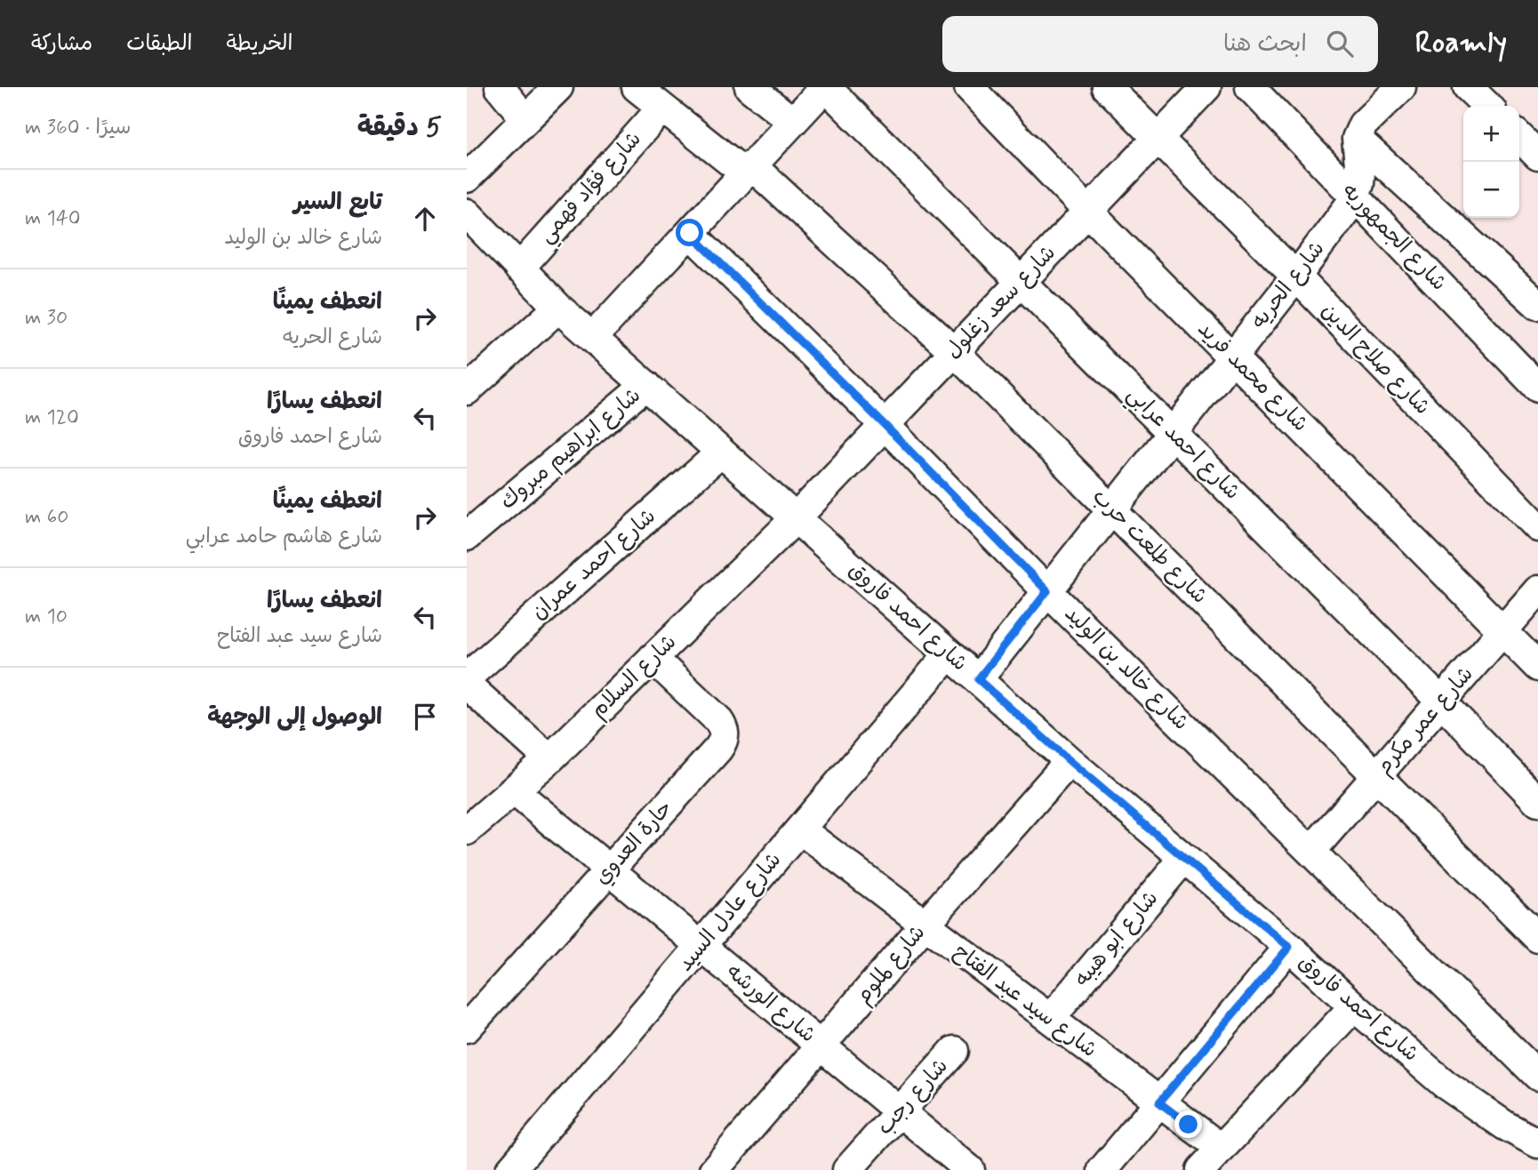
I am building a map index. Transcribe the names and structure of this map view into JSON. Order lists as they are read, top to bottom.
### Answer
{
  "streets": {
    "street": [
      "شارع فؤاد فهمي",
      "شارع الجمهوريه",
      "شارع الحريه",
      "شارع سعد زغلول",
      "شارع صلاح الدين",
      "شارع محمد فريد",
      "شارع احمد عرابي",
      "شارع ابراهيم مبروك",
      "شارع طلعت حرب",
      "شارع احمد عمران",
      "شارع احمد فاروق",
      "شارع خالد بن الوليد",
      "شارع السلام",
      "شارع عمر مكرم",
      "حارة العدوي",
      "شارع عادل السيد",
      "شارع ابو هيبه",
      "شارع لملوم",
      "شارع سيد عبد الفتاح",
      "شارع الورشه",
      "شارع رجب"
    ]
  },
  "crossings": [
    ["شارع فؤاد فهمي", "شارع طلعت حرب"],
    ["شارع فؤاد فهمي", "شارع احمد فاروق"],
    ["شارع الجمهوريه", "شارع الحريه"],
    ["شارع الحريه", "شارع صلاح الدين"],
    ["شارع الحريه", "شارع محمد فريد"],
    ["شارع الحريه", "شارع احمد عرابي"],
    ["شارع الحريه", "شارع طلعت حرب"],
    ["شارع الحريه", "شارع احمد فاروق"],
    ["شارع الحريه", "شارع خالد بن الوليد"],
    ["شارع سعد زغلول", "شارع صلاح الدين"],
    ["شارع سعد زغلول", "شارع محمد فريد"],
    ["شارع سعد زغلول", "شارع احمد عرابي"],
    ["شارع سعد زغلول", "شارع طلعت حرب"],
    ["شارع سعد زغلول", "شارع احمد فاروق"],
    ["شارع سعد زغلول", "شارع خالد بن الوليد"],
    ["شارع سعد زغلول", "شارع السلام"],
    ["شارع محمد فريد", "شارع عمر مكرم"],
    ["شارع احمد عرابي", "شارع عمر مكرم"],
    ["شارع ابراهيم مبروك", "شارع احمد فاروق"],
    ["شارع طلعت حرب", "شارع عمر مكرم"],
    ["شارع احمد عمران", "شارع احمد فاروق"],
    ["شارع احمد فاروق", "شارع السلام"],
    ["شارع احمد فاروق", "شارع عادل السيد"],
    ["شارع احمد فاروق", "شارع ابو هيبه"],
    ["شارع احمد فاروق", "شارع لملوم"],
    ["شارع خالد بن الوليد", "شارع عمر مكرم"],
    ["شارع السلام", "حارة العدوي"],
    ["شارع السلام", "شارع الورشه"],
    ["حارة العدوي", "شارع الورشه"],
    ["شارع عادل السيد", "شارع سيد عبد الفتاح"],
    ["شارع عادل السيد", "شارع الورشه"],
    ["شارع ابو هيبه", "شارع سيد عبد الفتاح"],
    ["شارع لملوم", "شارع سيد عبد الفتاح"],
    ["شارع لملوم", "شارع الورشه"],
    ["شارع الورشه", "شارع رجب"]
  ],
  "page": {
    "header": "Roamly",
    "search": "ابحث هنا",
    "nav": ["الخريطة", "الطبقات", "مشاركة"],
    "heading": ["5 دقيقة", "سيرًا · 360 m"],
    "map_buttons": ["+", "−"],
    "list": [
      ["تابع السير", "شارع خالد بن الوليد", "140 m"],
      ["انعطف يمينًا", "شارع الحريه", "30 m"],
      ["انعطف يسارًا", "شارع احمد فاروق", "120 m"],
      ["انعطف يمينًا", "شارع هاشم حامد عرابي", "60 m"],
      ["انعطف يسارًا", "شارع سيد عبد الفتاح", "10 m"],
      "الوصول إلى الوجهة"
    ]
  }
}
